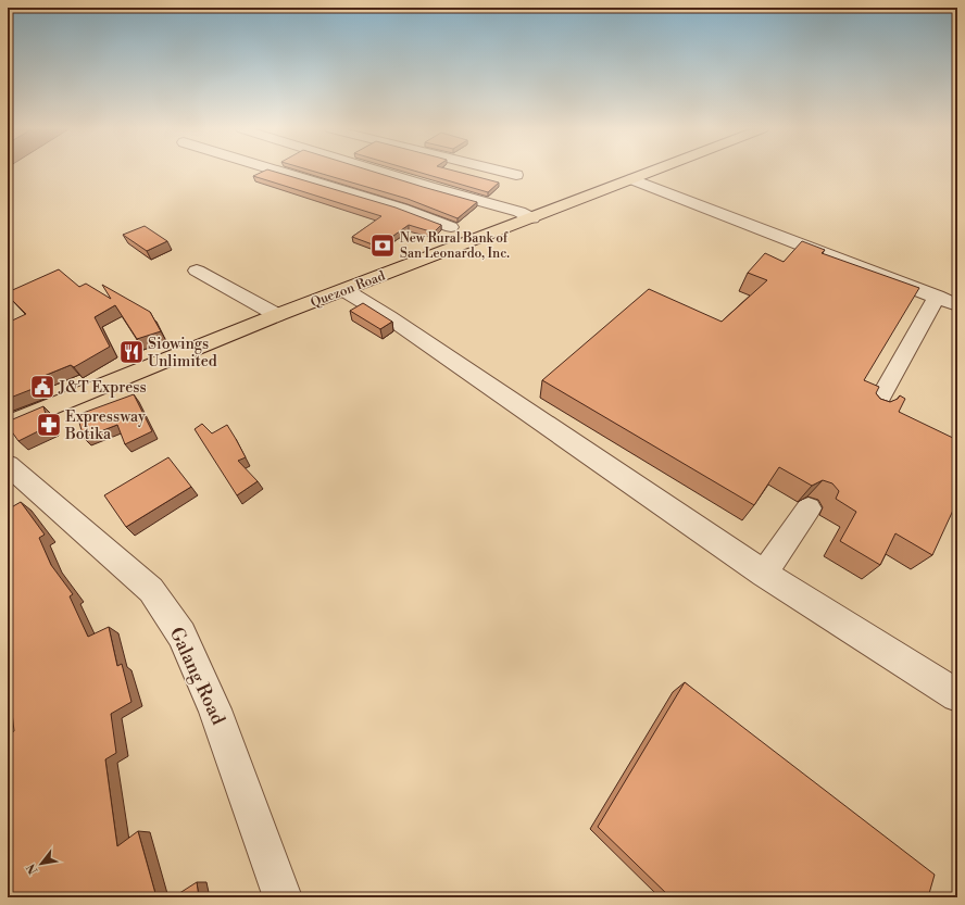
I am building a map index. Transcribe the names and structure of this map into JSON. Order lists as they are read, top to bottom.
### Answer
{
  "streets": {
    "main road": ["Quezon Road"],
    "street": ["Galang Road"]
  },
  "places": {
    "bank": ["New Rural Bank of San Leonardo, Inc."],
    "restaurant": ["Siowings Unlimited"],
    "public building": ["J&T Express"],
    "pharmacy": ["Expressway Botika"]
  },
  "north": "bottom left"
}
